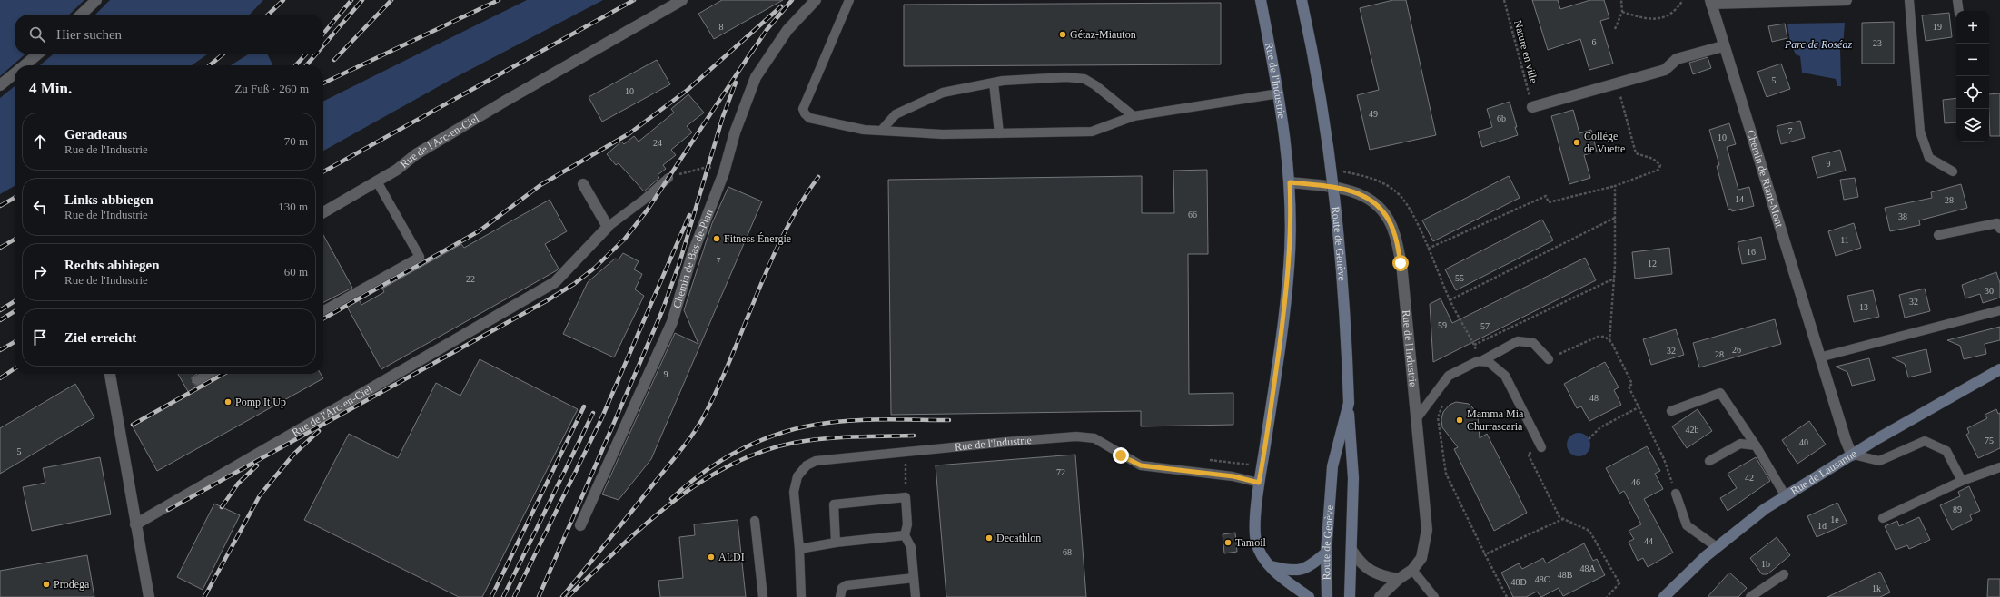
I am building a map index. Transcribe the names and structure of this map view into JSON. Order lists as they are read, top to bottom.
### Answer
{
  "streets": {
    "street": [
      "Rue de l'Industrie",
      "Rue de l'Arc-en-Ciel",
      "Chemin de Riant-Mont",
      "Route de Genève",
      "Chemin de Bas-de-Plan",
      "Rue de Lausanne"
    ],
    "path": ["Nature en ville"]
  },
  "crossings": [
    ["Chemin de Riant-Mont", "Rue de Lausanne"]
  ],
  "parks": ["Parc de Roséaz"],
  "places": [
    "Gétaz-Miauton",
    "Collège de Vuette",
    "Fitness Énergie",
    "Pomp It Up",
    "Mamma Mia Churrascaria",
    "Decathlon",
    "Tamoil",
    "ALDI",
    "Prodega"
  ],
  "house_numbers": [
    "8",
    "19",
    "6",
    "23",
    "5",
    "10",
    "49",
    "6b",
    "7",
    "10",
    "24",
    "9",
    "14",
    "28",
    "66",
    "38",
    "11",
    "16",
    "7",
    "12",
    "55",
    "22",
    "30",
    "32",
    "13",
    "59",
    "57",
    "26",
    "32",
    "28",
    "9",
    "48",
    "42b",
    "75",
    "40",
    "5",
    "72",
    "42",
    "46",
    "89",
    "1e",
    "1d",
    "44",
    "68",
    "1b",
    "48A",
    "48B",
    "48C",
    "48D",
    "1k"
  ],
  "page": {
    "map_buttons": ["+", "−"],
    "search": "Hier suchen",
    "heading": ["4 Min.", "Zu Fuß · 260 m"],
    "list": [
      ["Geradeaus", "Rue de l'Industrie", "70 m"],
      ["Links abbiegen", "Rue de l'Industrie", "130 m"],
      ["Rechts abbiegen", "Rue de l'Industrie", "60 m"],
      "Ziel erreicht"
    ]
  }
}
